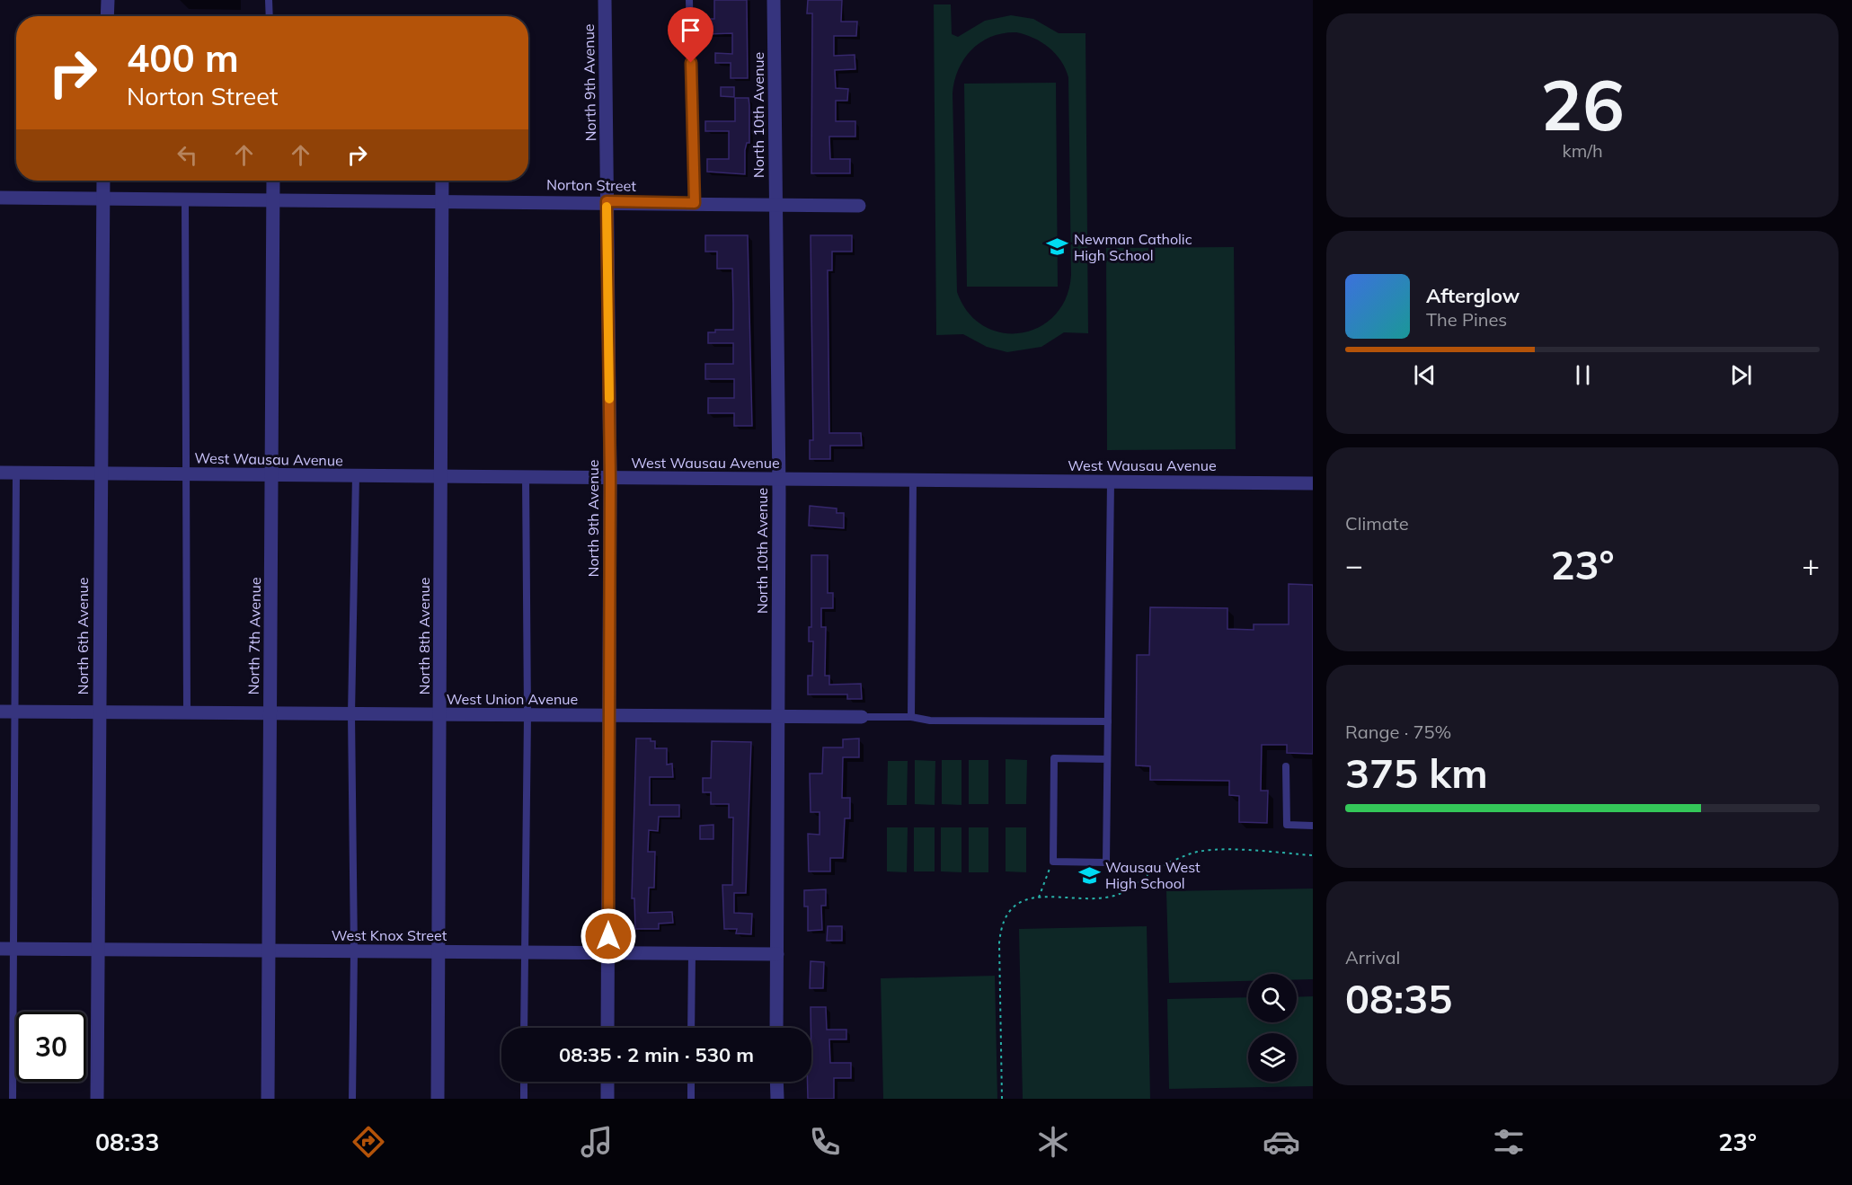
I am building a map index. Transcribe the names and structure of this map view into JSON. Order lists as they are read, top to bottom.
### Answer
{
  "streets": {
    "street": [
      "North 9th Avenue",
      "North 10th Avenue",
      "Norton Street",
      "West Wausau Avenue",
      "North 6th Avenue",
      "North 7th Avenue",
      "North 8th Avenue",
      "West Union Avenue",
      "West Knox Street"
    ]
  },
  "crossings": [
    ["North 9th Avenue", "Norton Street"],
    ["North 9th Avenue", "West Wausau Avenue"],
    ["North 9th Avenue", "West Union Avenue"],
    ["North 9th Avenue", "West Knox Street"],
    ["North 10th Avenue", "Norton Street"],
    ["North 10th Avenue", "West Wausau Avenue"],
    ["North 10th Avenue", "West Union Avenue"],
    ["North 10th Avenue", "West Knox Street"],
    ["Norton Street", "North 6th Avenue"],
    ["Norton Street", "North 7th Avenue"],
    ["Norton Street", "North 8th Avenue"],
    ["West Wausau Avenue", "North 6th Avenue"],
    ["West Wausau Avenue", "North 7th Avenue"],
    ["West Wausau Avenue", "North 8th Avenue"],
    ["North 6th Avenue", "West Union Avenue"],
    ["North 6th Avenue", "West Knox Street"],
    ["North 7th Avenue", "West Union Avenue"],
    ["North 7th Avenue", "West Knox Street"],
    ["North 8th Avenue", "West Union Avenue"],
    ["North 8th Avenue", "West Knox Street"]
  ],
  "places": {
    "school or university": ["Newman Catholic High School", "Wausau West High School"]
  },
  "page": {
    "tile": [
      ["26", "km/h"],
      "Climate",
      ["Range · 75%", "375 km"],
      ["Arrival", "08:35"]
    ],
    "turn": ["400 m", "Norton Street"],
    "song": ["Afterglow", "The Pines"],
    "heat": ["−", "23°", "+"],
    "limit": "30",
    "trip": "08:35 · 2 min · 530 m",
    "tabs": ["08:33", "23°"]
  }
}
